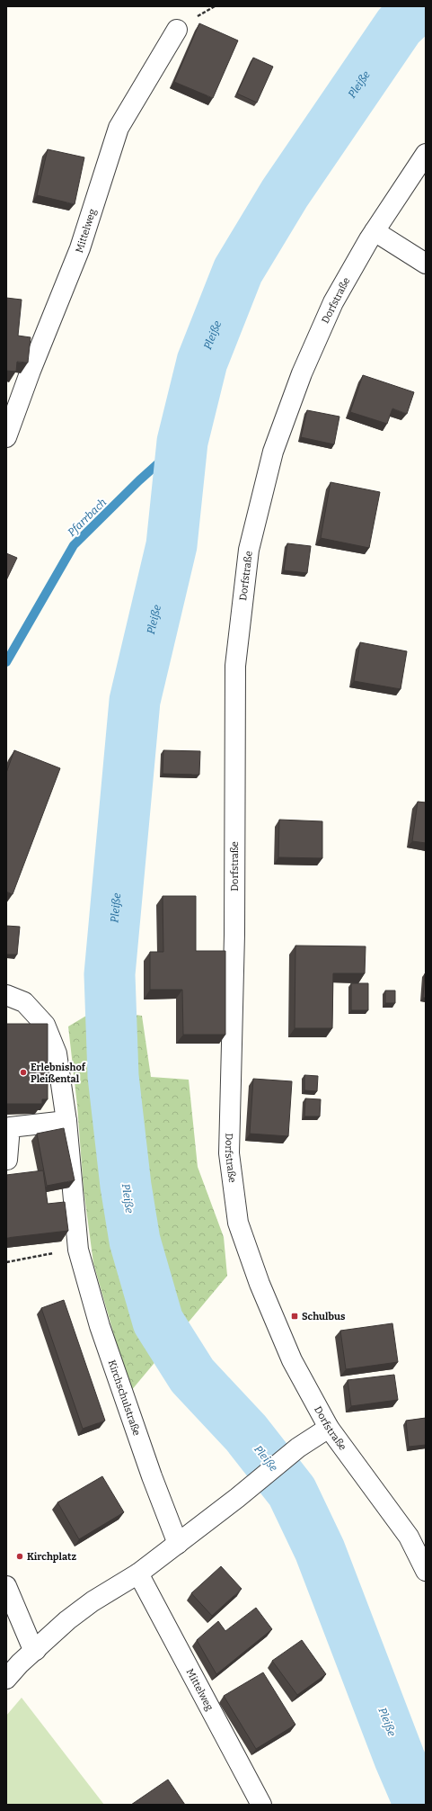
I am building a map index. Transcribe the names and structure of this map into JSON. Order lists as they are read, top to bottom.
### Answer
{
  "streets": {
    "street": ["Mittelweg", "Dorfstraße", "Kirchschulstraße"]
  },
  "water": ["Pleiße", "Pfarrbach"],
  "places": {
    "other": ["Erlebnishof Pleißental", "Kirchplatz"],
    "transit": ["Schulbus"]
  }
}
